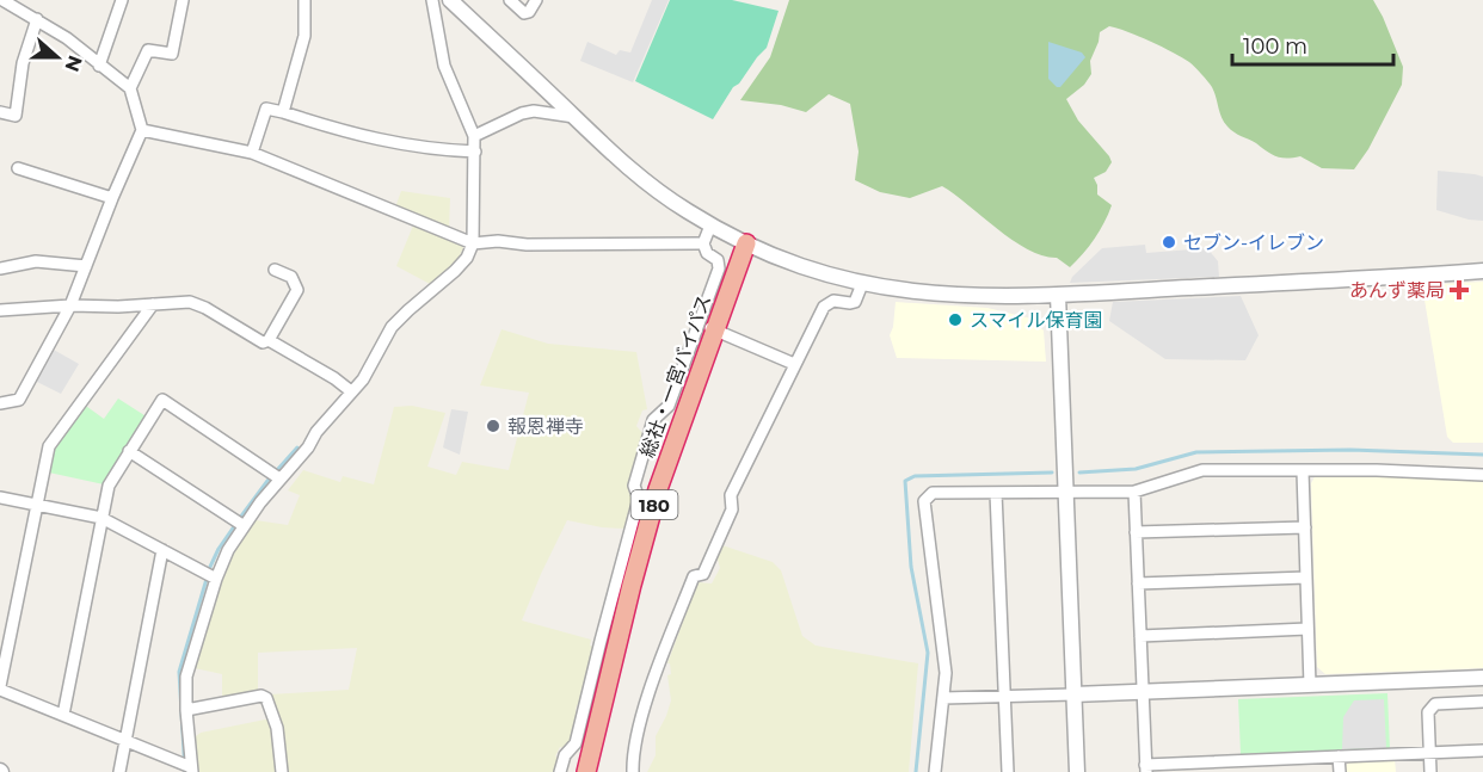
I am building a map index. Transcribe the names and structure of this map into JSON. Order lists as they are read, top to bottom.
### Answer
{
  "streets": {
    "highway": ["総社・一宮バイパス", "180"]
  },
  "places": {
    "other": ["セブン-イレブン", "スマイル保育園", "報恩禅寺"],
    "health": ["あんず薬局"]
  },
  "scale_bar": "100 m",
  "north": "right"
}
